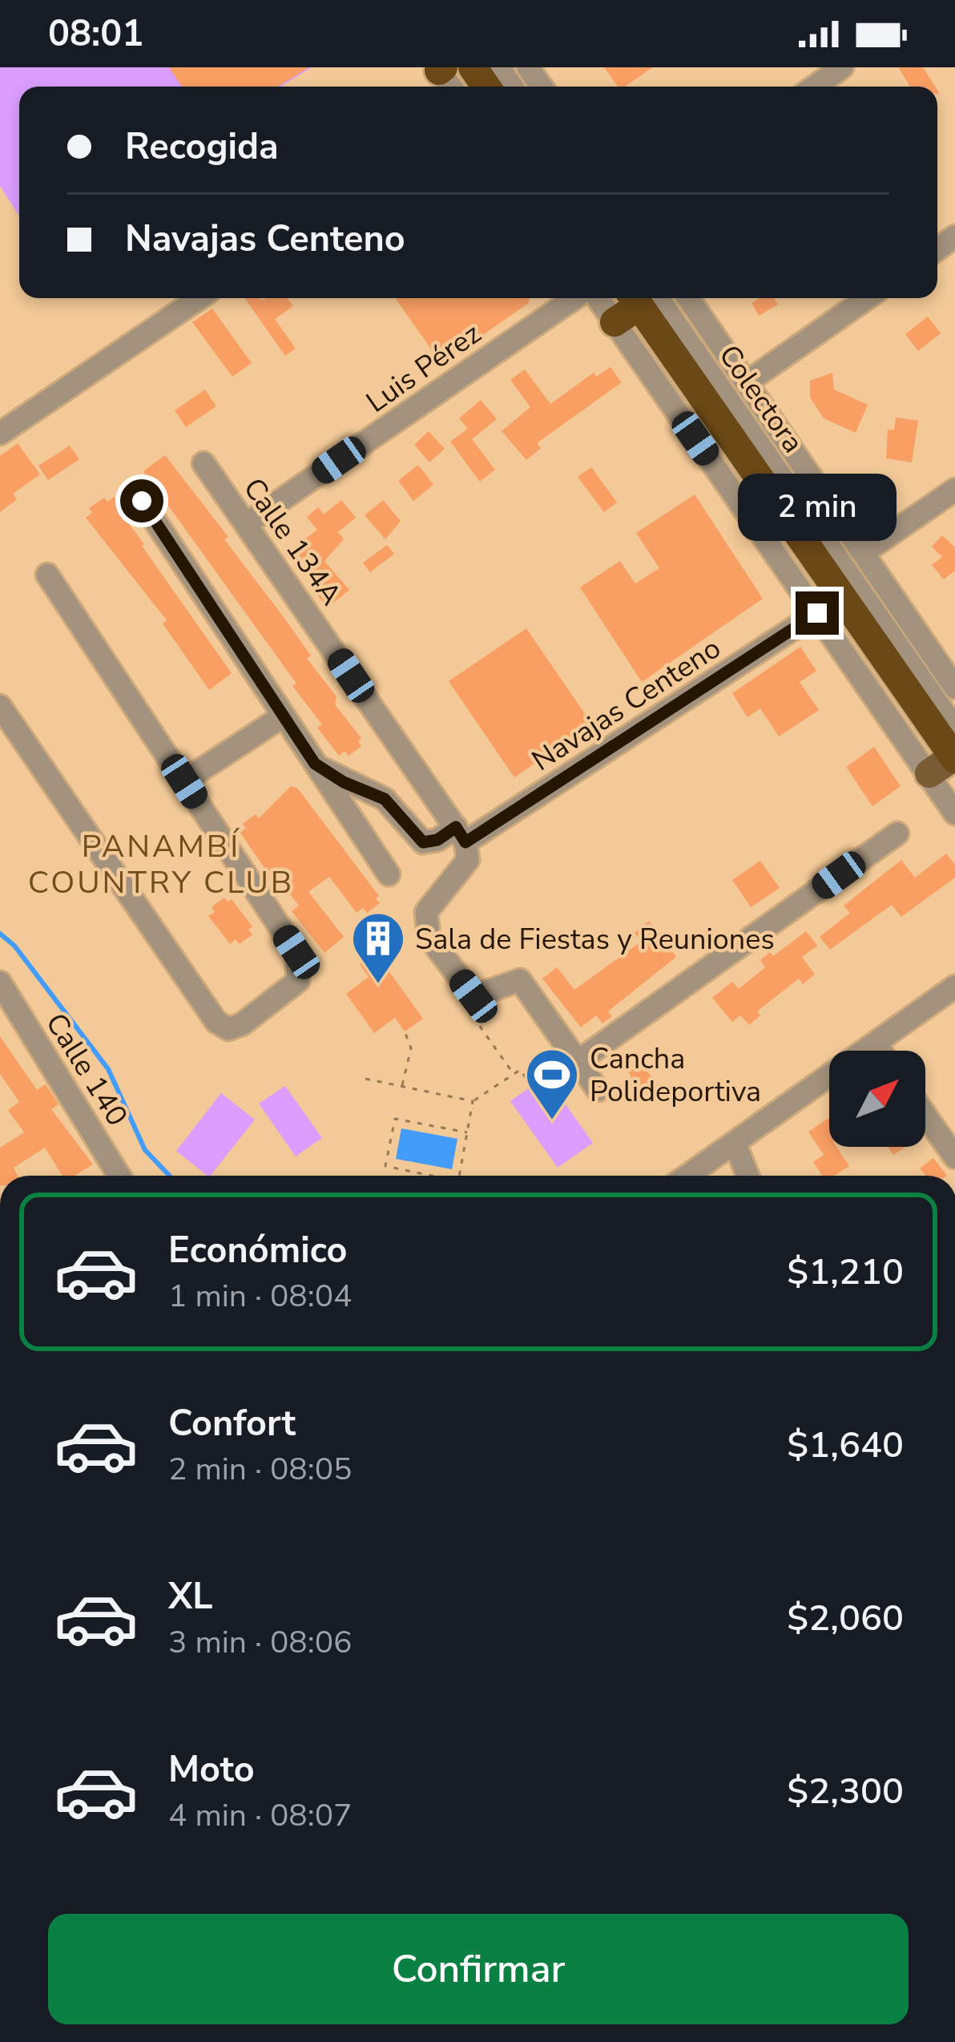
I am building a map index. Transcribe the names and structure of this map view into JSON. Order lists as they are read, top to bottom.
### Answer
{
  "streets": {
    "street": [
      "Luis Pérez",
      "Colectora",
      "Calle 134A",
      "Navajas Centeno",
      "Calle 140"
    ]
  },
  "crossings": [
    ["Luis Pérez", "Calle 134A"],
    ["Colectora", "Navajas Centeno"],
    ["Calle 134A", "Navajas Centeno"]
  ],
  "districts": ["PANAMBÍ COUNTRY CLUB"],
  "places": {
    "building": ["Sala de Fiestas y Reuniones"],
    "sports": ["Cancha Polideportiva"]
  },
  "north": "top right",
  "page": {
    "status": "08:01",
    "banner": ["Recogida", "Navajas Centeno"],
    "bubble": "2 min",
    "list": [
      {
        "name": "Económico",
        "note": "1 min · 08:04",
        "value": "$1,210"
      },
      {
        "name": "Confort",
        "note": "2 min · 08:05",
        "value": "$1,640"
      },
      {
        "name": "XL",
        "note": "3 min · 08:06",
        "value": "$2,060"
      },
      {
        "name": "Moto",
        "note": "4 min · 08:07",
        "value": "$2,300"
      }
    ],
    "buttons": "Confirmar"
  }
}
